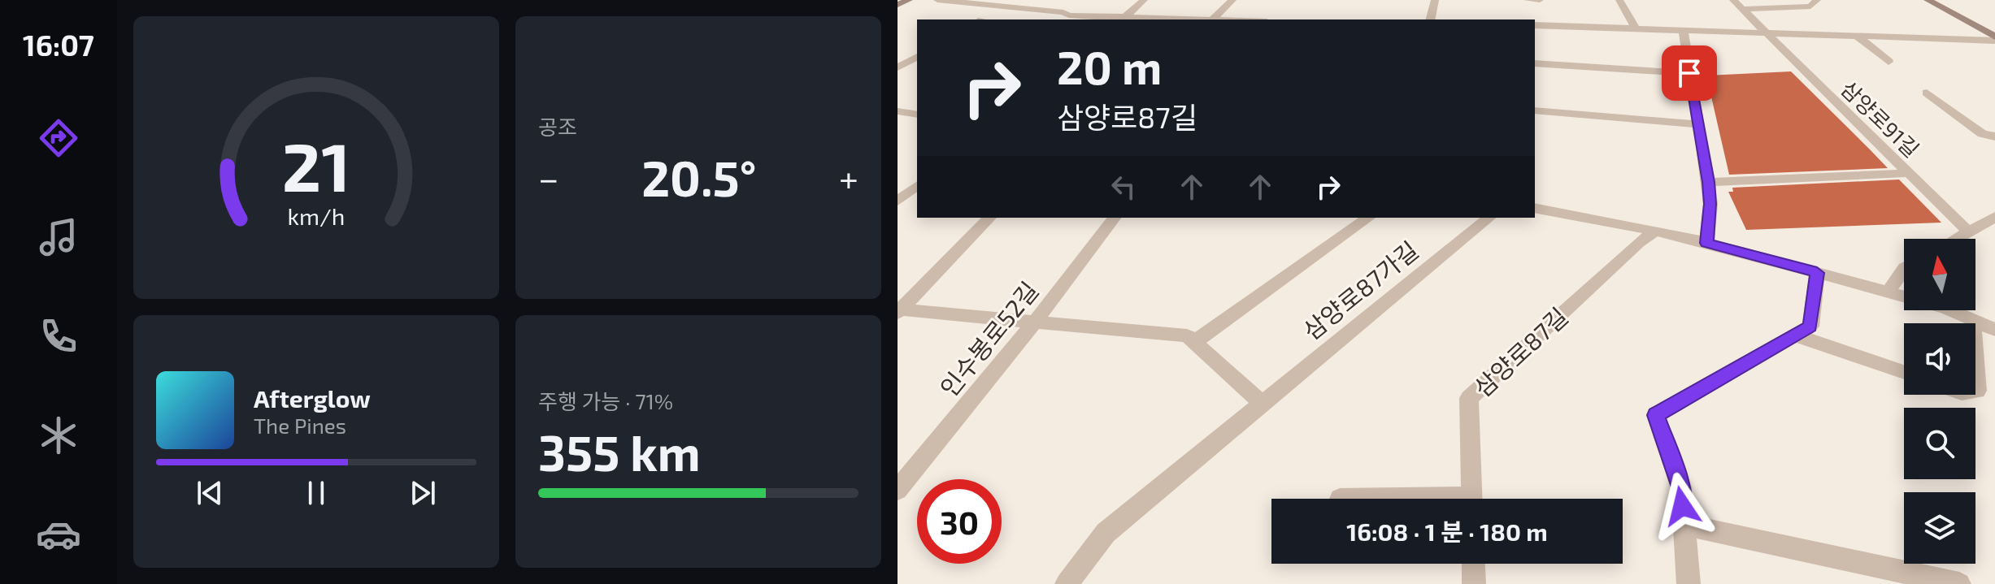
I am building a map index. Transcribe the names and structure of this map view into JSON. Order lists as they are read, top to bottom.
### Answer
{
  "streets": {
    "street": [
      "삼양로91길",
      "삼양로87가길",
      "인수봉로52길",
      "삼양로87길"
    ]
  },
  "north": "top",
  "page": {
    "tabs": "16:07",
    "tile": [
      "공조",
      ["주행 가능 · 71%", "355 km"]
    ],
    "turn": ["20 m", "삼양로87길"],
    "heat": ["−", "20.5°", "+"],
    "song": ["Afterglow", "The Pines"],
    "limit": "30",
    "trip": "16:08 · 1 분 · 180 m",
    "gauge": ["21", "km/h"]
  }
}
